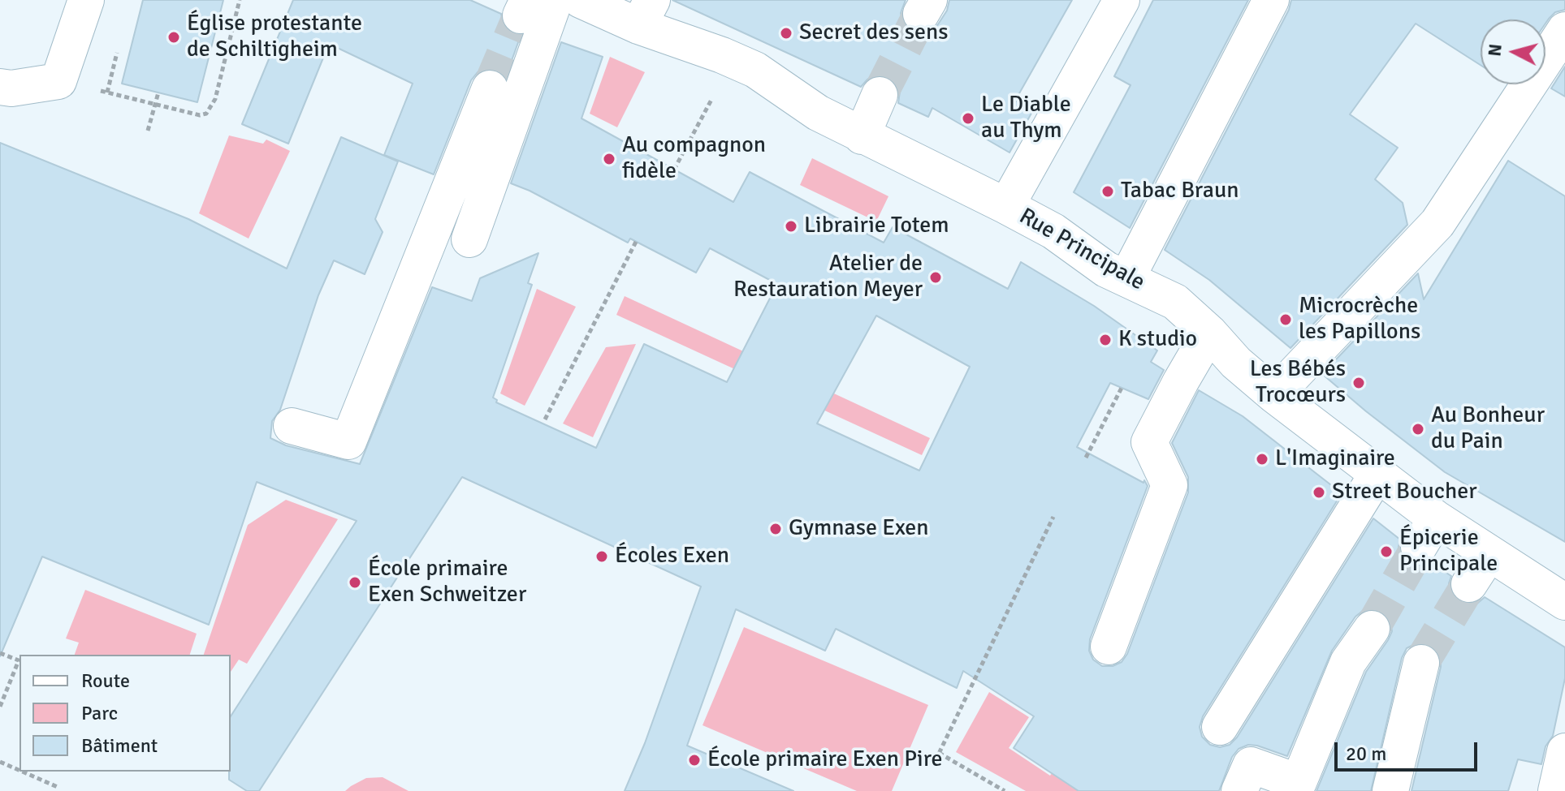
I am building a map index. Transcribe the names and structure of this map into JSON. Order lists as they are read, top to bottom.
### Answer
{
  "streets": {
    "street": ["Rue Principale"]
  },
  "places": [
    "Secret des sens",
    "Église protestante de Schiltigheim",
    "Le Diable au Thym",
    "Au compagnon fidèle",
    "Tabac Braun",
    "Librairie Totem",
    "Atelier de Restauration Meyer",
    "Microcrèche les Papillons",
    "K studio",
    "Les Bébés Trocœurs",
    "Au Bonheur du Pain",
    "L'Imaginaire",
    "Street Boucher",
    "Gymnase Exen",
    "Épicerie Principale",
    "Écoles Exen",
    "École primaire Exen Schweitzer",
    "École primaire Exen Pire"
  ],
  "legend": ["Route", "Parc", "Bâtiment"],
  "scale_bar": "20 m",
  "north": "left"
}
